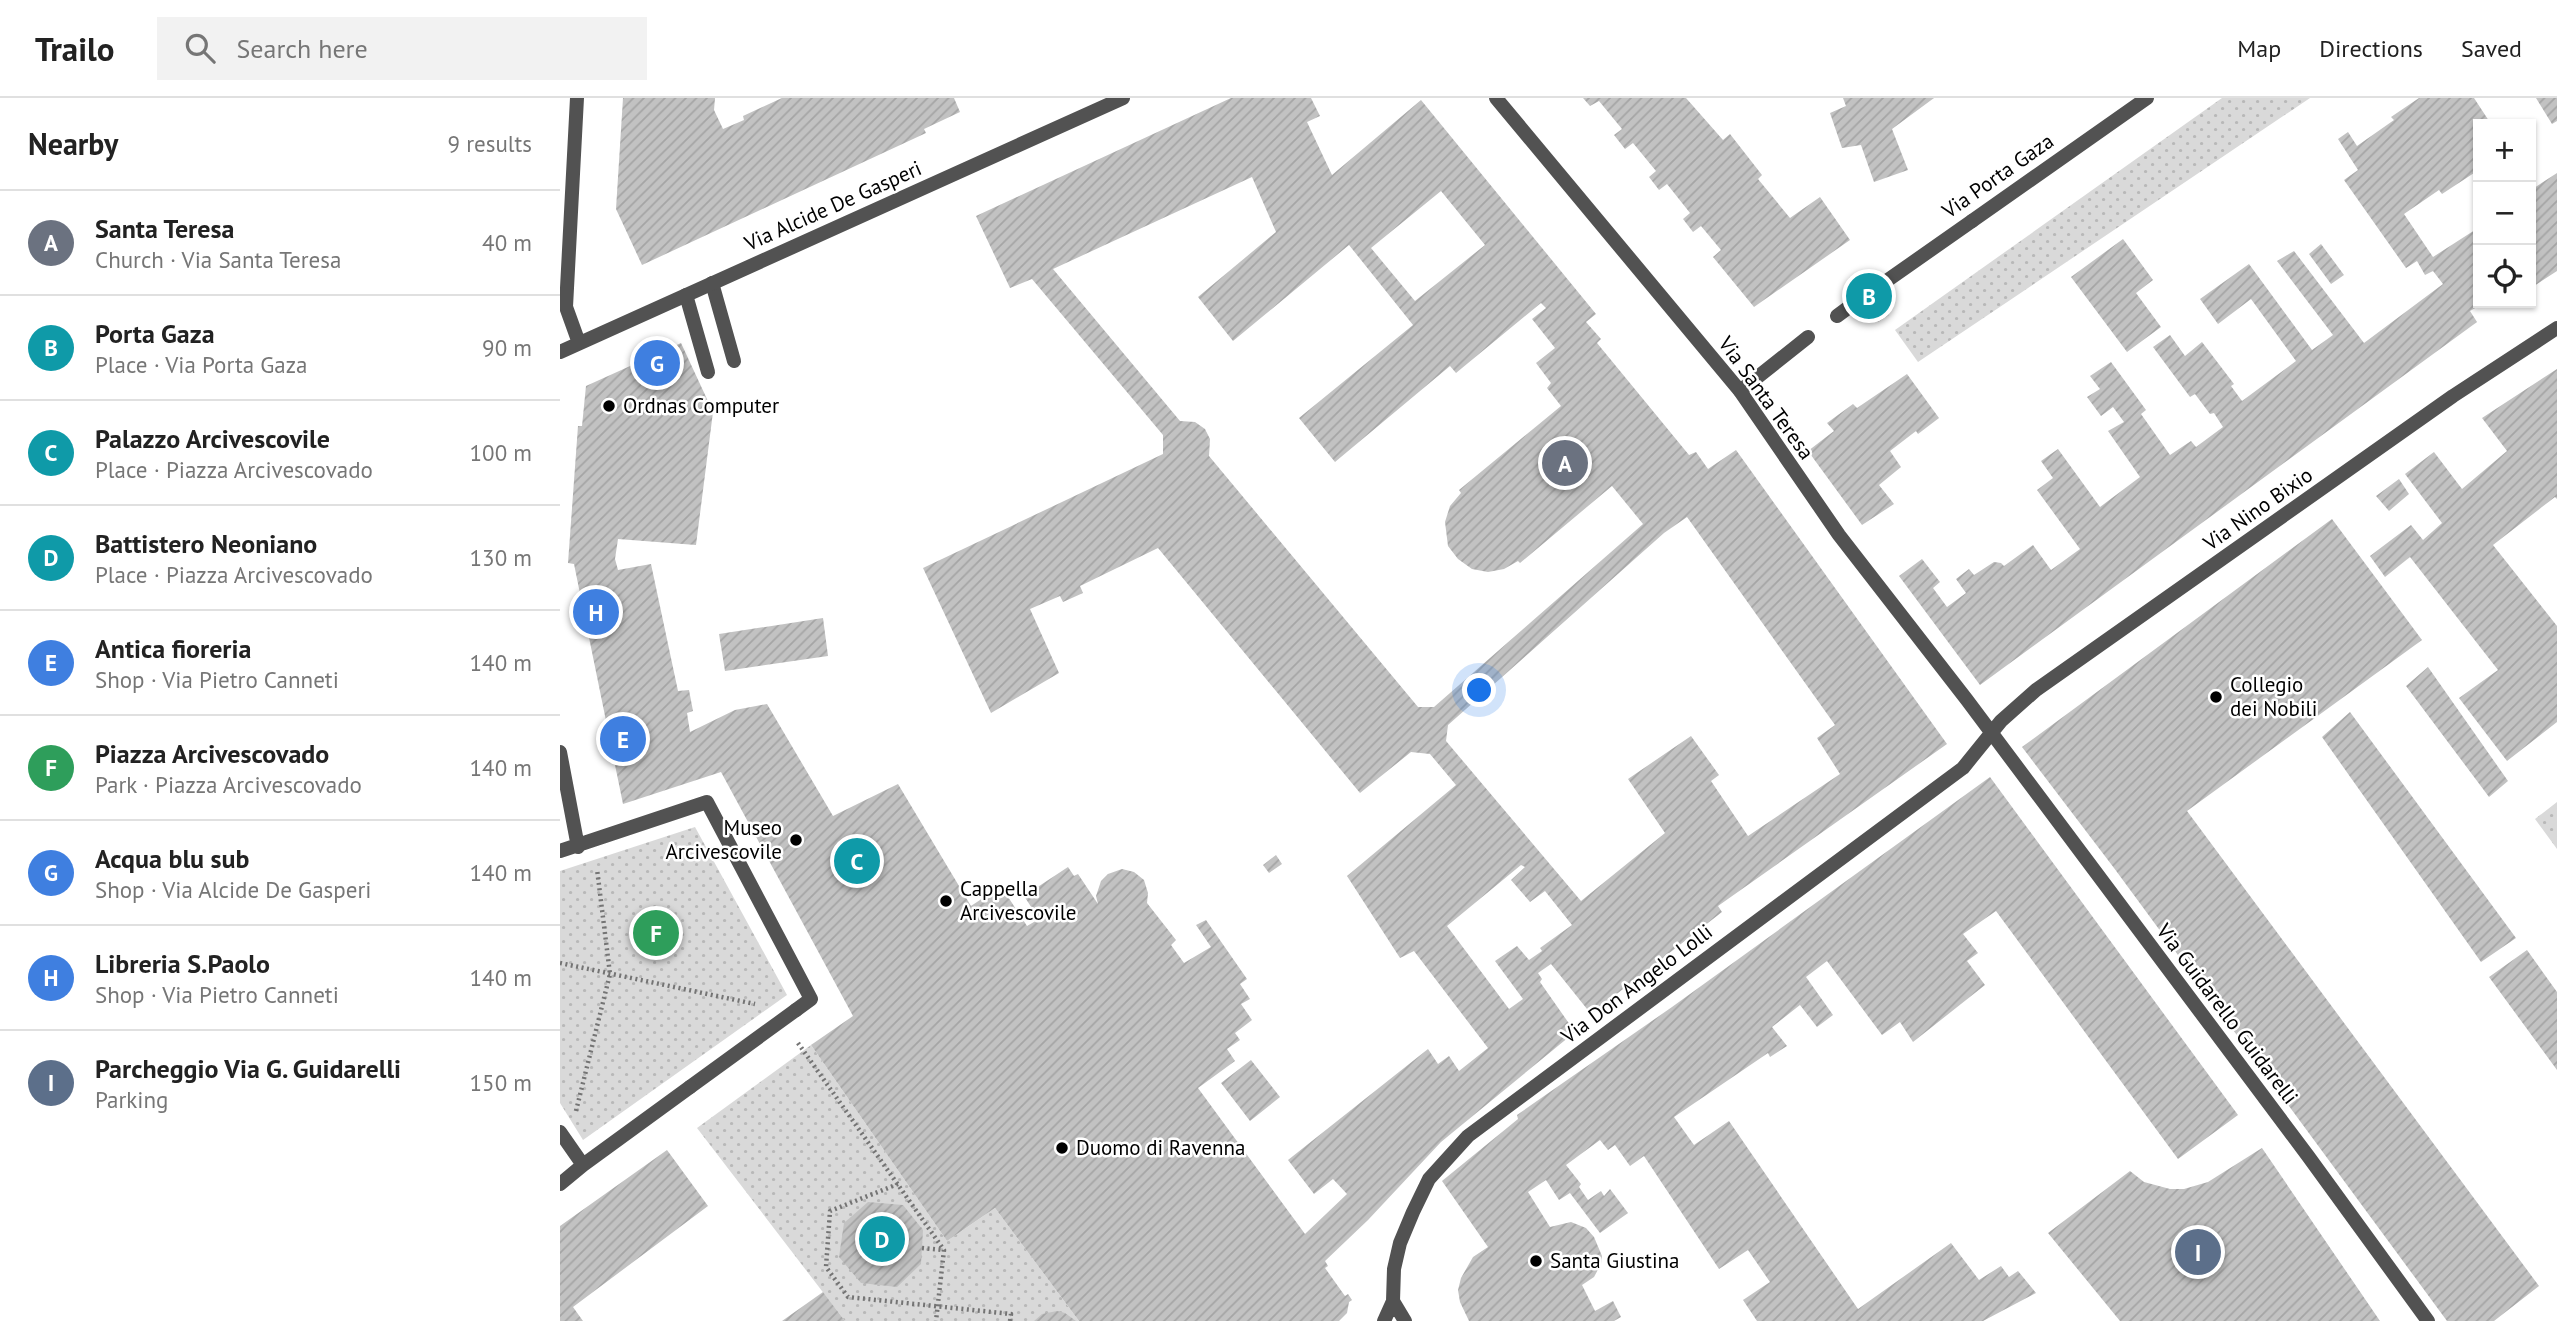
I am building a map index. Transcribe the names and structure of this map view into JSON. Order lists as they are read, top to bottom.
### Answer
{
  "streets": {
    "street": [
      "Via Porta Gaza",
      "Via Alcide De Gasperi",
      "Via Santa Teresa",
      "Via Nino Bixio",
      "Via Don Angelo Lolli",
      "Via Guidarello Guidarelli"
    ]
  },
  "crossings": [
    ["Via Santa Teresa", "Via Nino Bixio"],
    ["Via Santa Teresa", "Via Don Angelo Lolli"],
    ["Via Santa Teresa", "Via Guidarello Guidarelli"],
    ["Via Nino Bixio", "Via Don Angelo Lolli"],
    ["Via Nino Bixio", "Via Guidarello Guidarelli"],
    ["Via Don Angelo Lolli", "Via Guidarello Guidarelli"]
  ],
  "places": [
    "Ordnas Computer",
    "Collegio dei Nobili",
    "Museo Arcivescovile",
    "Cappella Arcivescovile",
    "Duomo di Ravenna",
    "Santa Giustina"
  ],
  "page": {
    "header": "Trailo",
    "search": "Search here",
    "nav": ["Map", "Directions", "Saved"],
    "heading": ["Nearby", "9 results"],
    "map_buttons": ["+", "−"],
    "list": [
      {
        "mark": "A",
        "name": "Santa Teresa",
        "note": "Church · Via Santa Teresa",
        "value": "40 m"
      },
      {
        "mark": "B",
        "name": "Porta Gaza",
        "note": "Place · Via Porta Gaza",
        "value": "90 m"
      },
      {
        "mark": "C",
        "name": "Palazzo Arcivescovile",
        "note": "Place · Piazza Arcivescovado",
        "value": "100 m"
      },
      {
        "mark": "D",
        "name": "Battistero Neoniano",
        "note": "Place · Piazza Arcivescovado",
        "value": "130 m"
      },
      {
        "mark": "E",
        "name": "Antica fioreria",
        "note": "Shop · Via Pietro Canneti",
        "value": "140 m"
      },
      {
        "mark": "F",
        "name": "Piazza Arcivescovado",
        "note": "Park · Piazza Arcivescovado",
        "value": "140 m"
      },
      {
        "mark": "G",
        "name": "Acqua blu sub",
        "note": "Shop · Via Alcide De Gasperi",
        "value": "140 m"
      },
      {
        "mark": "H",
        "name": "Libreria S.Paolo",
        "note": "Shop · Via Pietro Canneti",
        "value": "140 m"
      },
      {
        "mark": "I",
        "name": "Parcheggio Via G. Guidarelli",
        "note": "Parking",
        "value": "150 m"
      }
    ],
    "pins": [
      "B",
      "G",
      "A",
      "H",
      "E",
      "C",
      "F",
      "D",
      "I"
    ]
  }
}
